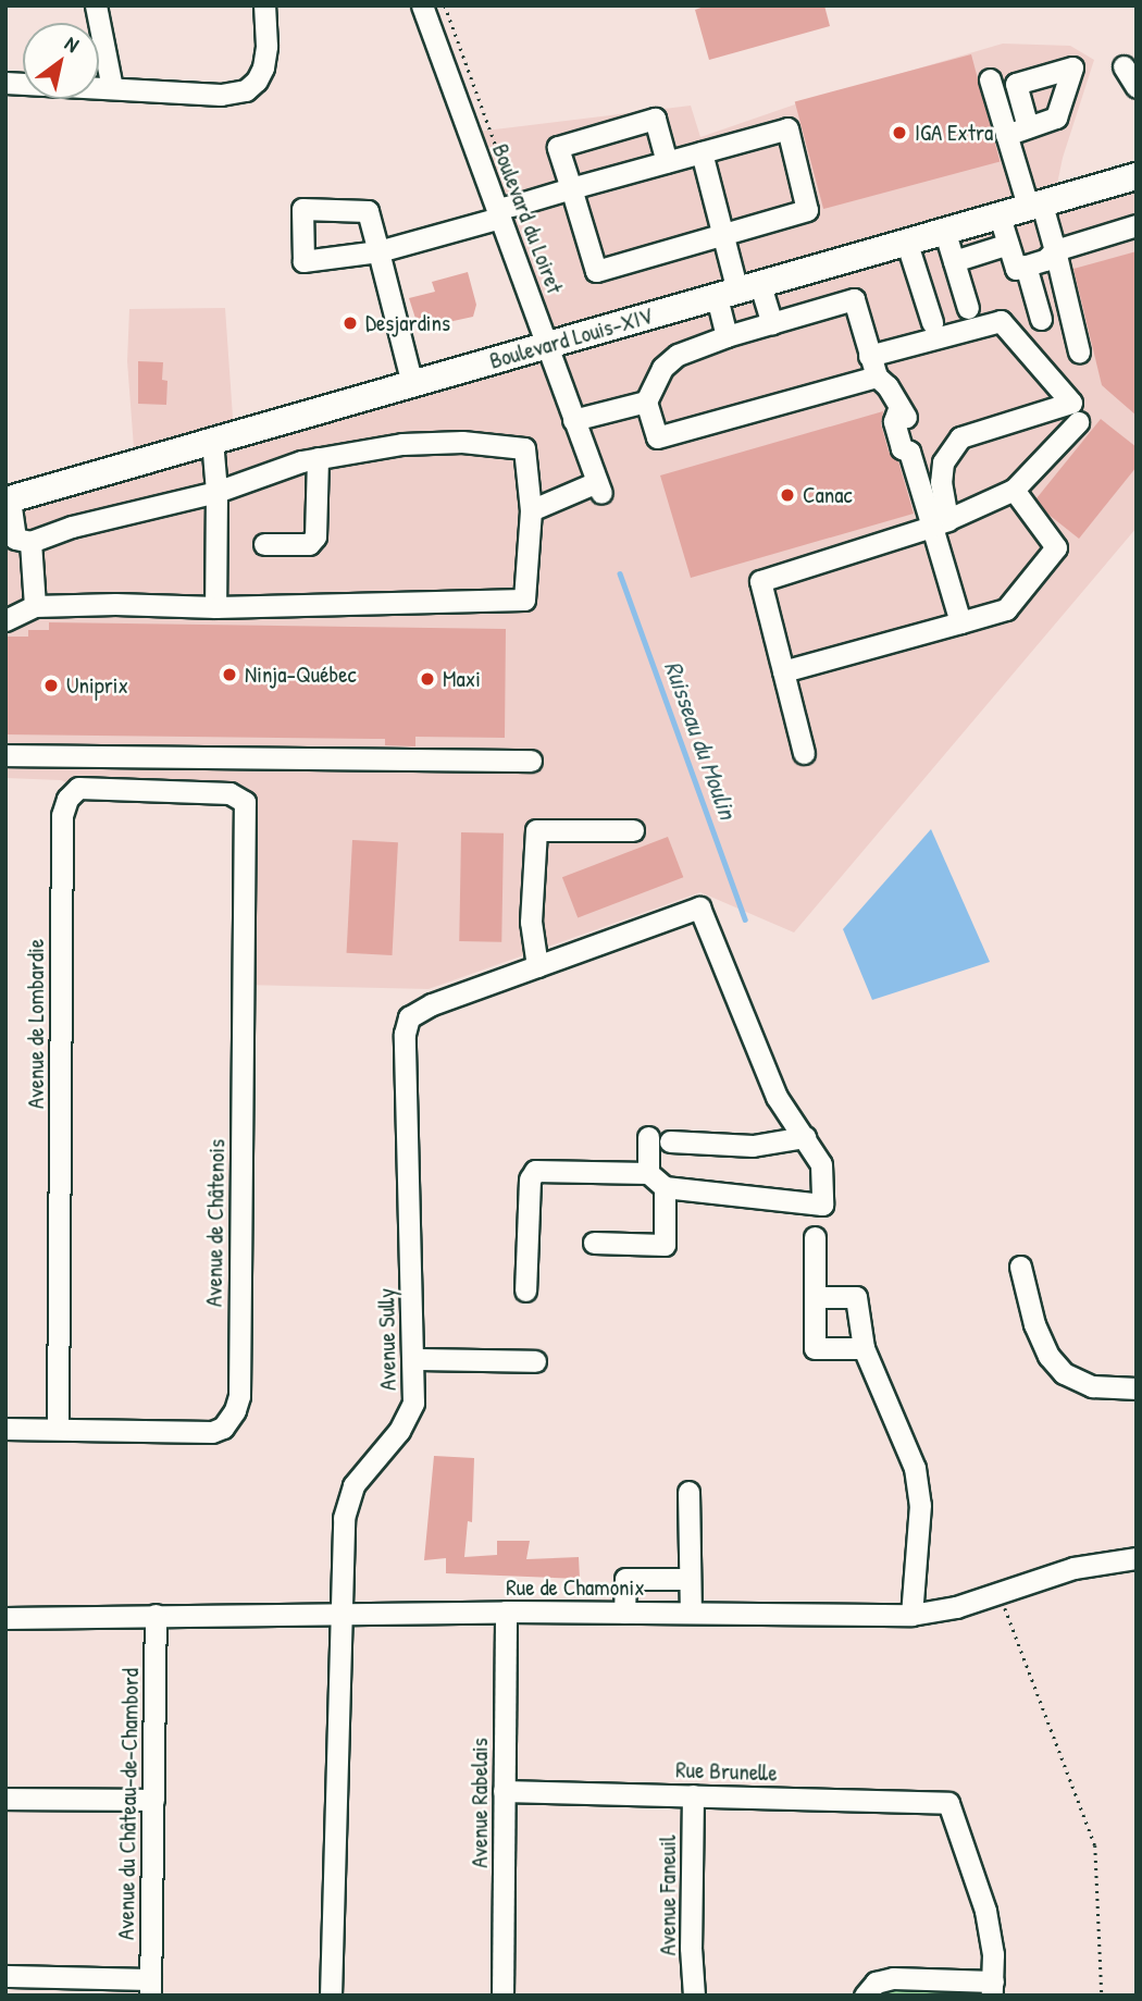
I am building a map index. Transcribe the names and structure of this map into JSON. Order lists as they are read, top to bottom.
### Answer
{
  "streets": {
    "main road": ["Boulevard Louis-XIV"],
    "street": [
      "Boulevard du Loiret",
      "Avenue de Lombardie",
      "Avenue de Châtenois",
      "Avenue Sully",
      "Rue de Chamonix",
      "Rue Brunelle",
      "Avenue Rabelais",
      "Avenue du Château-de-Chambord",
      "Avenue Faneuil"
    ]
  },
  "crossings": [
    ["Boulevard du Loiret", "Boulevard Louis-XIV"],
    ["Avenue de Lombardie", "Avenue de Châtenois"],
    ["Avenue Sully", "Rue de Chamonix"],
    ["Rue de Chamonix", "Avenue Rabelais"],
    ["Rue de Chamonix", "Avenue du Château-de-Chambord"],
    ["Rue Brunelle", "Avenue Rabelais"],
    ["Rue Brunelle", "Avenue Faneuil"]
  ],
  "water": ["Ruisseau du Moulin"],
  "places": [
    "IGA Extra",
    "Desjardins",
    "Canac",
    "Ninja-Québec",
    "Maxi",
    "Uniprix"
  ],
  "north": "top right"
}
